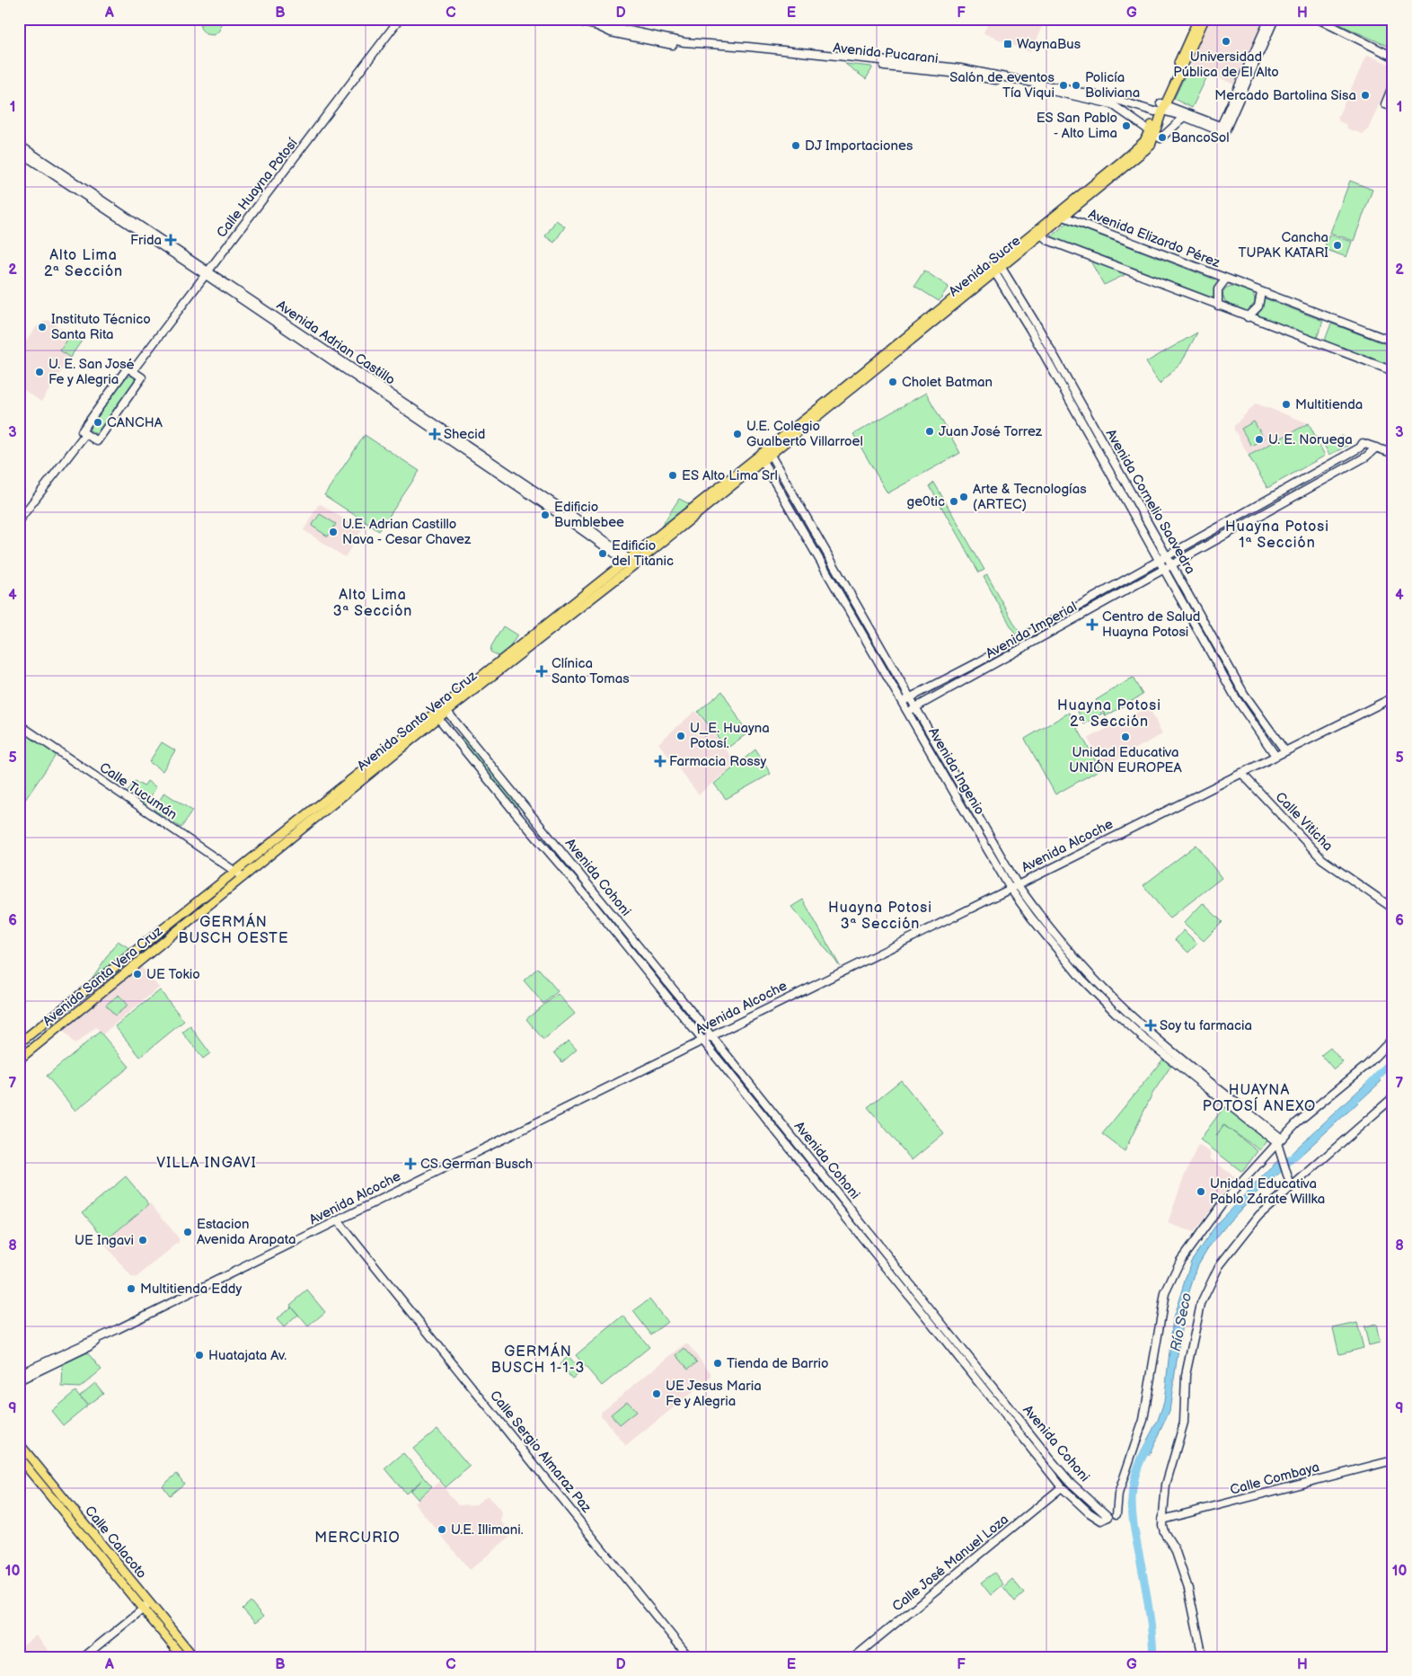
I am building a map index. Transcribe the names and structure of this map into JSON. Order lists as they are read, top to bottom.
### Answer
{
  "streets": {
    "main road": ["Avenida Sucre", "Avenida Santa Vera Cruz", "Calle Calacoto"],
    "street": [
      "Avenida Pucarani",
      "Calle Huayna Potosí",
      "Avenida Elizardo Pérez",
      "Avenida Adrian Castillo",
      "Avenida Cornelio Saavedra",
      "Avenida Imperial",
      "Avenida Ingenio",
      "Calle Tucumán",
      "Calle Viticha",
      "Avenida Alcoche",
      "Avenida Cohoni",
      "Calle Sergio Almaraz Paz",
      "Calle Combaya",
      "Calle José Manuel Loza"
    ]
  },
  "crossings": [
    ["Avenida Pucarani", "Avenida Sucre"],
    ["Calle Huayna Potosí", "Avenida Adrian Castillo"],
    ["Avenida Elizardo Pérez", "Avenida Sucre"],
    ["Avenida Sucre", "Avenida Cornelio Saavedra"],
    ["Avenida Sucre", "Avenida Santa Vera Cruz"],
    ["Avenida Adrian Castillo", "Avenida Santa Vera Cruz"],
    ["Avenida Cornelio Saavedra", "Avenida Imperial"],
    ["Avenida Cornelio Saavedra", "Avenida Alcoche"],
    ["Avenida Imperial", "Avenida Ingenio"],
    ["Avenida Santa Vera Cruz", "Avenida Ingenio"],
    ["Avenida Santa Vera Cruz", "Calle Tucumán"],
    ["Avenida Santa Vera Cruz", "Avenida Cohoni"],
    ["Avenida Ingenio", "Avenida Alcoche"],
    ["Calle Viticha", "Avenida Alcoche"],
    ["Avenida Alcoche", "Avenida Cohoni"],
    ["Avenida Alcoche", "Calle Sergio Almaraz Paz"],
    ["Avenida Cohoni", "Calle José Manuel Loza"]
  ],
  "districts": [
    "Alto Lima 2ª Sección",
    "Huayna Potosi 1ª Sección",
    "Alto Lima 3ª Sección",
    "Huayna Potosi 2ª Sección",
    "Huayna Potosi 3ª Sección",
    "GERMÁN BUSCH OESTE",
    "HUAYNA POTOSÍ ANEXO",
    "VILLA INGAVI",
    "GERMÁN BUSCH 1-1-3",
    "MERCURIO"
  ],
  "water": ["Río Seco"],
  "places": {
    "other": [
      "Universidad Pública de El Alto",
      "Salón de eventos Tía Viqui",
      "Policía Boliviana",
      "Mercado Bartolina Sisa",
      "ES San Pablo - Alto Lima",
      "BancoSol",
      "DJ Importaciones",
      "Cancha TUPAK KATARI",
      "Instituto Técnico Santa Rita",
      "U. E. San José Fe y Alegria",
      "Cholet Batman",
      "Multitienda",
      "CANCHA",
      "Juan José Torrez",
      "U.E. Colegio Gualberto Villarroel",
      "U. E. Noruega",
      "ES Alto Lima Srl",
      "Arte & Tecnologías (ARTEC)",
      "ge0tic",
      "Edificio Bumblebee",
      "U.E. Adrian Castillo Nava - Cesar Chavez",
      "Edificio del Titanic",
      "U_E. Huayna Potosí.",
      "Unidad Educativa UNIÓN EUROPEA",
      "UE Tokio",
      "Unidad Educativa Pablo Zárate Willka",
      "Estacion Avenida Arapata",
      "UE Ingavi",
      "Multitienda Eddy",
      "Huatajata Av.",
      "Tienda de Barrio",
      "UE Jesus Maria Fe y Alegria",
      "U.E. Illimani."
    ],
    "transit": ["WaynaBus"],
    "health": [
      "Frida",
      "Shecid",
      "Centro de Salud Huayna Potosi",
      "Clínica Santo Tomas",
      "Farmacia Rossy",
      "Soy tu farmacia",
      "CS German Busch"
    ]
  },
  "grid": {
    "columns": [
      "A",
      "B",
      "C",
      "D",
      "E",
      "F",
      "G",
      "H"
    ],
    "rows": [
      "1",
      "2",
      "3",
      "4",
      "5",
      "6",
      "7",
      "8",
      "9",
      "10"
    ]
  }
}
